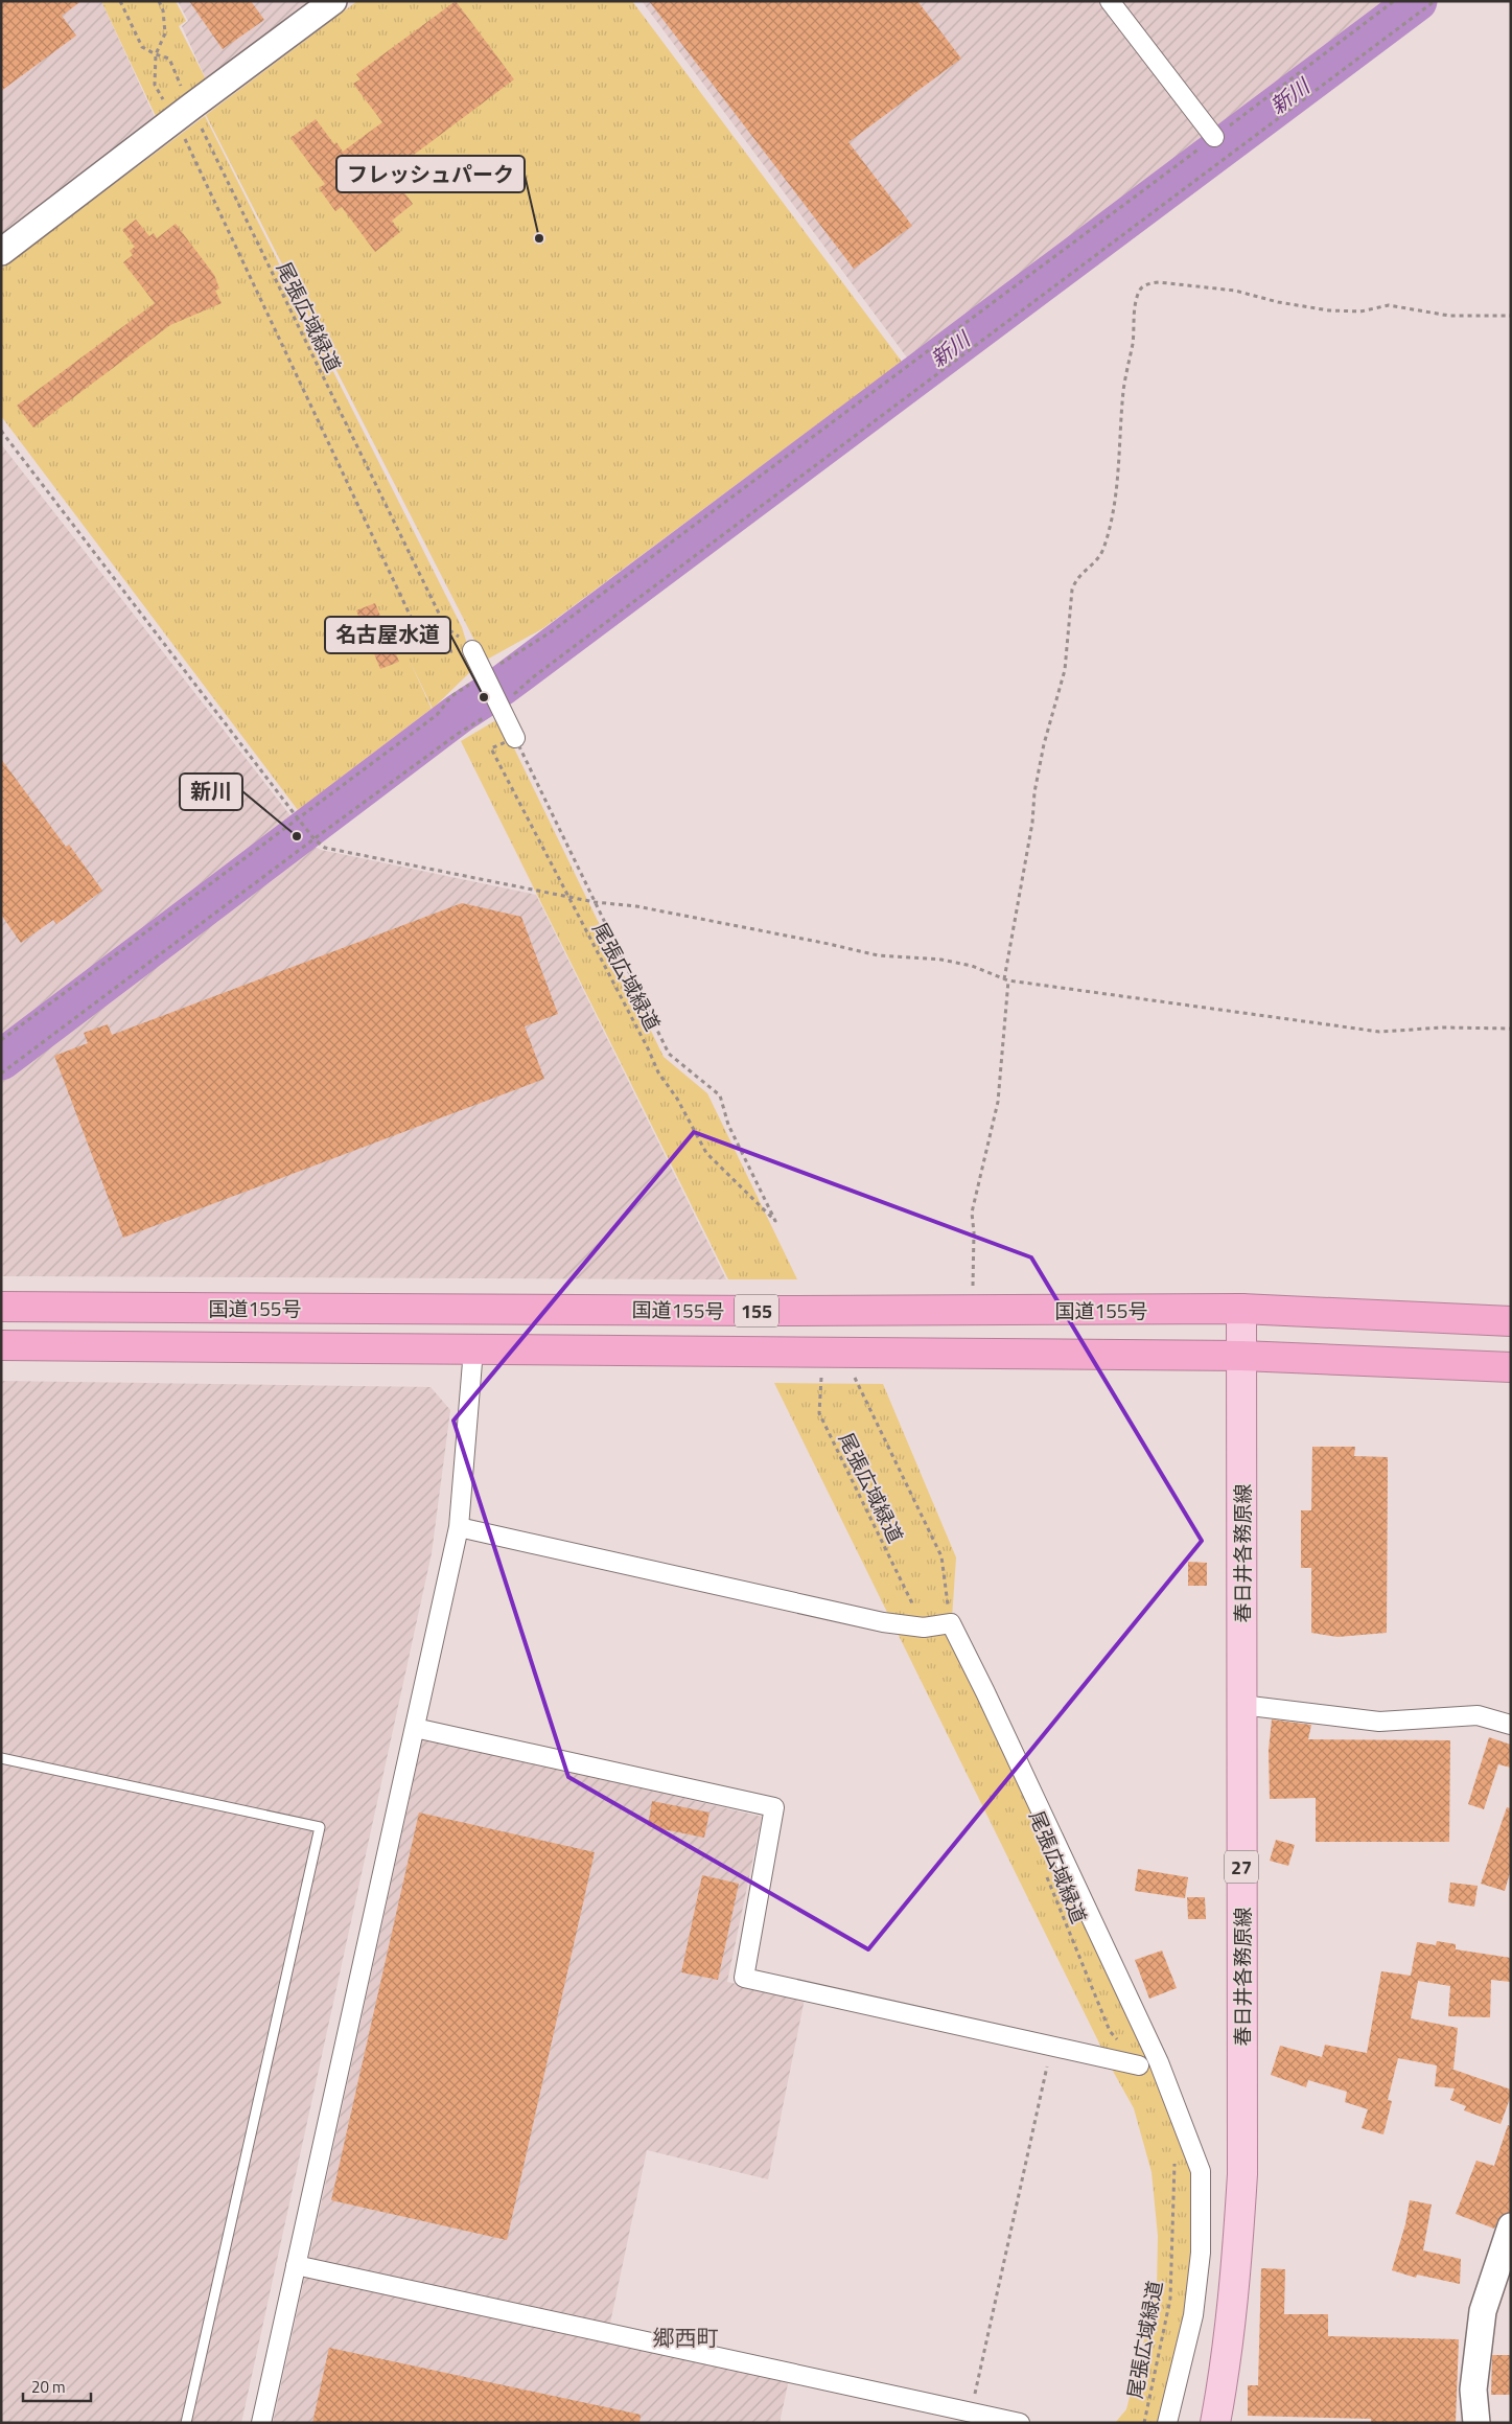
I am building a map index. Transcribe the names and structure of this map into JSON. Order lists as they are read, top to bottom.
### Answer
{
  "streets": {
    "highway": ["国道155号", "155"],
    "main road": ["春日井各務原線", "27"],
    "path": ["尾張広域緑道"]
  },
  "crossings": [
    ["国道155号", "春日井各務原線"]
  ],
  "districts": ["郷西町"],
  "water": ["新川"],
  "places": ["フレッシュパーク", "名古屋水道", "新川"],
  "scale_bar": "20 m"
}
